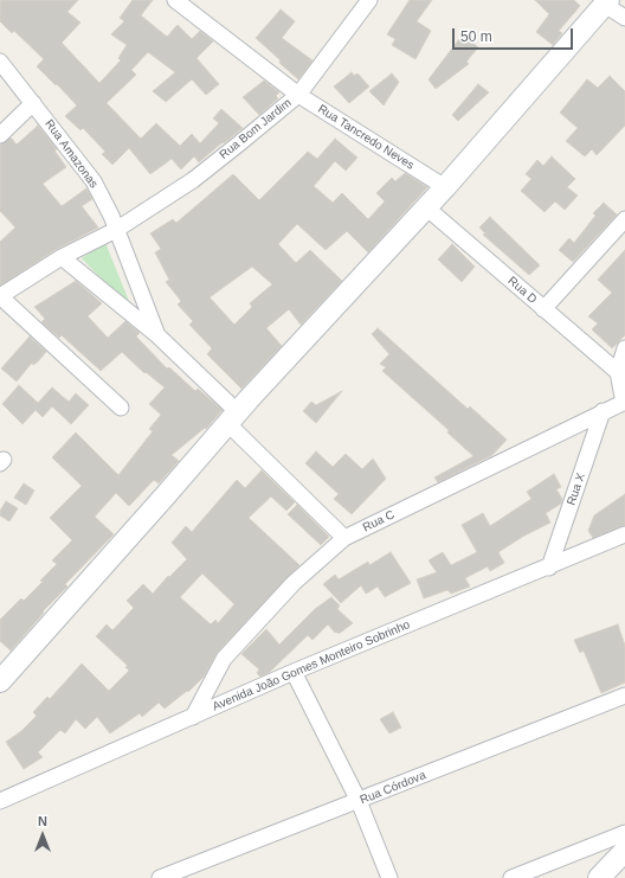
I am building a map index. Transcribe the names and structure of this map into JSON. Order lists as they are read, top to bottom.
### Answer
{
  "streets": {
    "street": [
      "Rua Bom Jardim",
      "Rua Tancredo Neves",
      "Rua Amazonas",
      "Rua D",
      "Rua X",
      "Rua C",
      "Avenida João Gomes Monteiro Sobrinho",
      "Rua Córdova"
    ]
  },
  "crossings": [
    ["Rua Bom Jardim", "Rua Tancredo Neves"],
    ["Rua Bom Jardim", "Rua Amazonas"],
    ["Rua Amazonas", "Rua C"],
    ["Rua X", "Rua C"],
    ["Rua X", "Avenida João Gomes Monteiro Sobrinho"],
    ["Rua C", "Avenida João Gomes Monteiro Sobrinho"]
  ],
  "scale_bar": "50 m",
  "north": "top"
}
